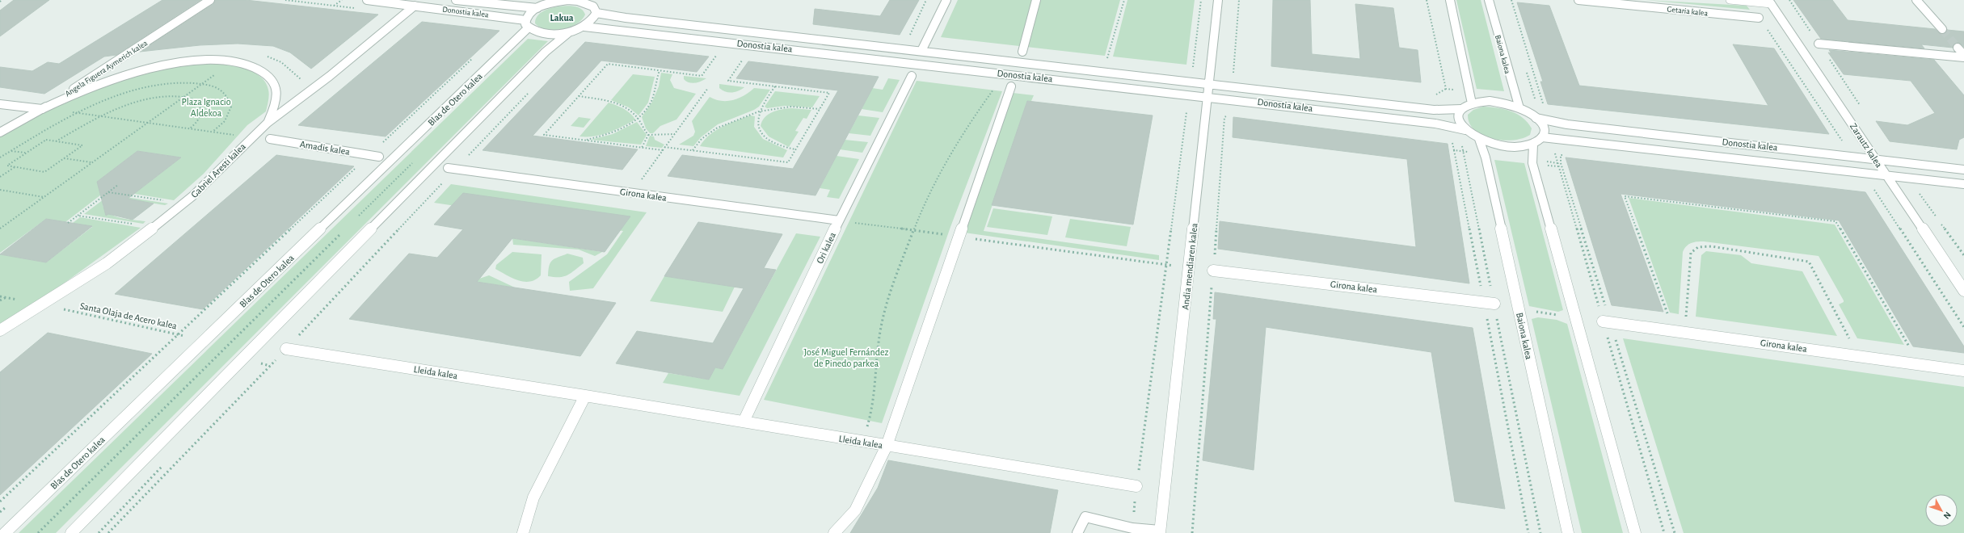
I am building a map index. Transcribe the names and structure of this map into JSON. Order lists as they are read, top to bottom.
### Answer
{
  "streets": {
    "street": [
      "Getaria kalea",
      "Donostia kalea",
      "Baiona kalea",
      "Angela Figuera Aymerich kalea",
      "Blas de Otero kalea",
      "Zarautz kalea",
      "Amadis kalea",
      "Gabriel Aresti kalea",
      "Girona kalea",
      "Ori kalea",
      "Andia mendiaren kalea",
      "Lleida kalea"
    ],
    "path": ["Santa Olaja de Acero kalea"]
  },
  "crossings": [
    ["Donostia kalea", "Blas de Otero kalea"],
    ["Donostia kalea", "Zarautz kalea"],
    ["Donostia kalea", "Gabriel Aresti kalea"],
    ["Donostia kalea", "Andia mendiaren kalea"],
    ["Girona kalea", "Ori kalea"],
    ["Ori kalea", "Lleida kalea"]
  ],
  "districts": ["Lakua"],
  "parks": ["Plaza Ignacio Aldekoa", "José Miguel Fernández de Pinedo parkea"],
  "north": "bottom right"
}
